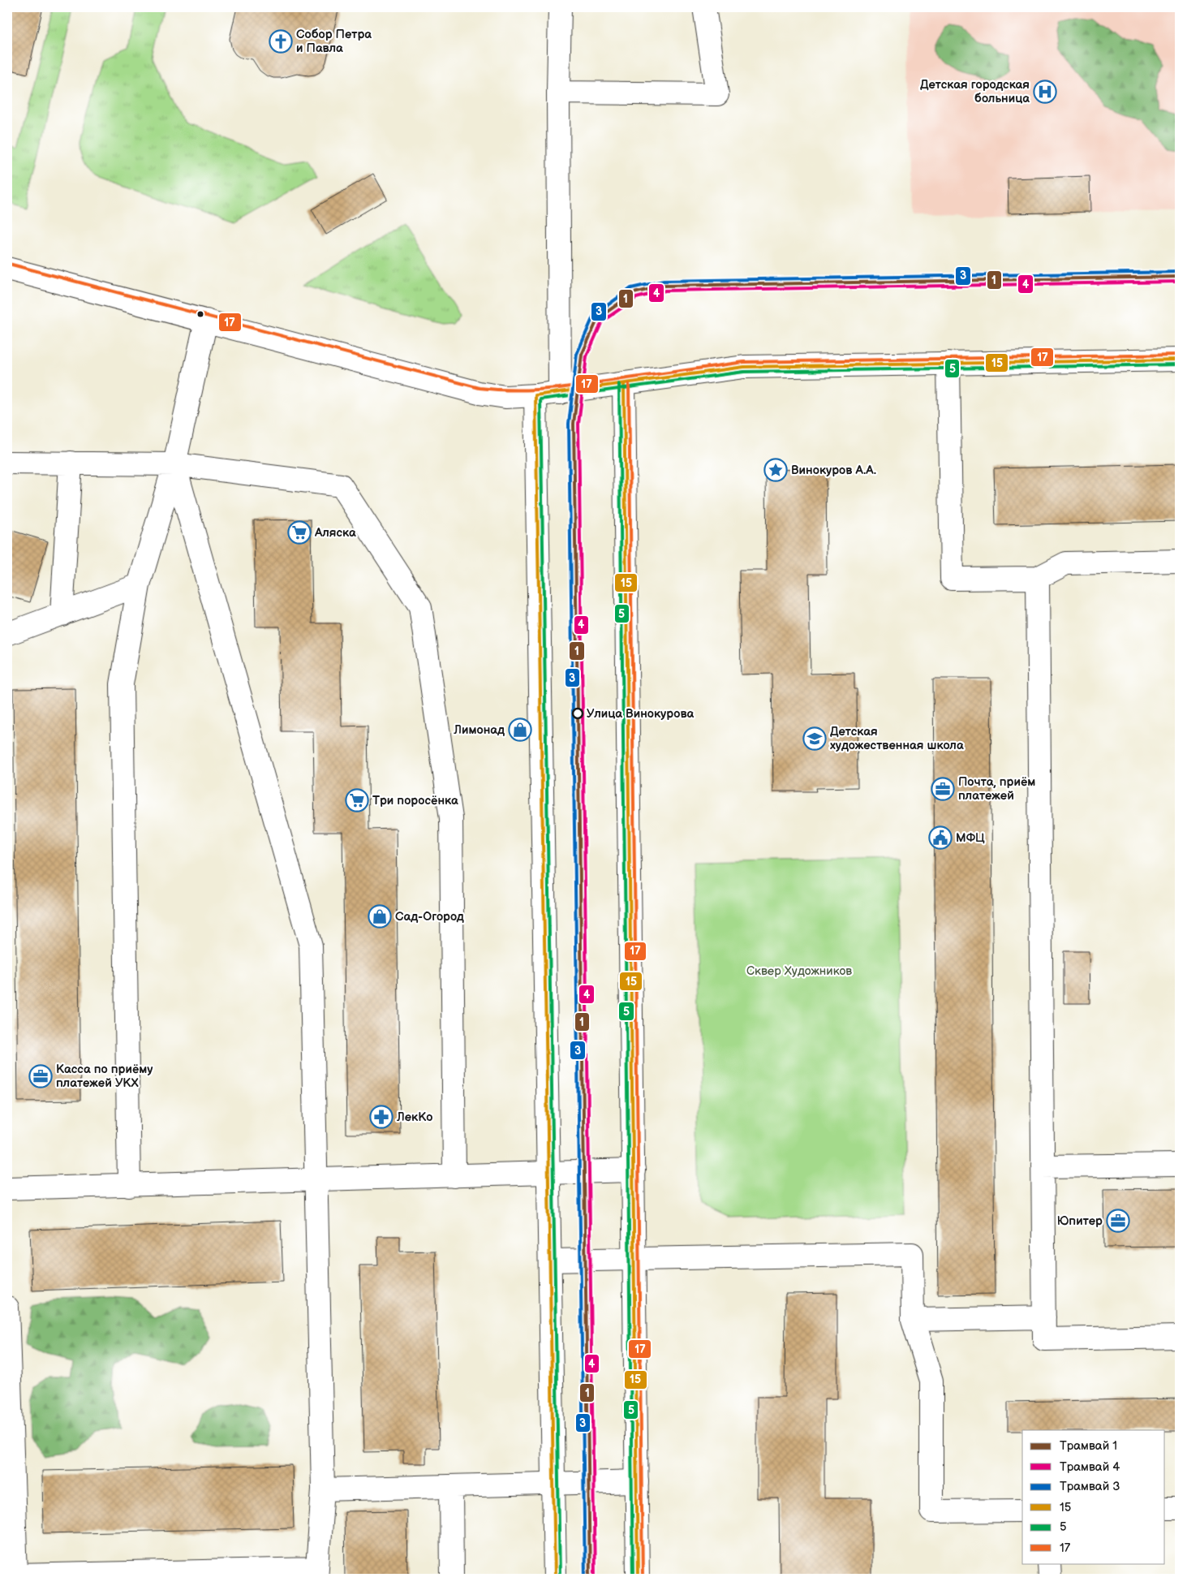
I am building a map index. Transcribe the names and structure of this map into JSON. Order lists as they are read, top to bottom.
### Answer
{
  "parks": ["Сквер Художников"],
  "places": {
    "church": ["Собор Петра и Павла"],
    "hospital": ["Детская городская больница"],
    "place": ["Винокуров А.А."],
    "supermarket": ["Аляска", "Три поросёнка"],
    "other": ["Улица Винокурова"],
    "shop": ["Лимонад", "Сад-Огород"],
    "school or university": ["Детская художественная школа"],
    "office": ["Почта, приём платежей", "Касса по приёму платежей УКХ", "Юпитер"],
    "public building": ["МФЦ"],
    "pharmacy": ["ЛекКо"]
  },
  "lines": [
    "transit line 17",
    "tram line 3",
    "tram line 1",
    "tram line 4",
    "transit line 15",
    "transit line 5"
  ],
  "legend": [
    "Трамвай 1",
    "Трамвай 4",
    "Трамвай 3",
    "15",
    "5",
    "17"
  ]
}
